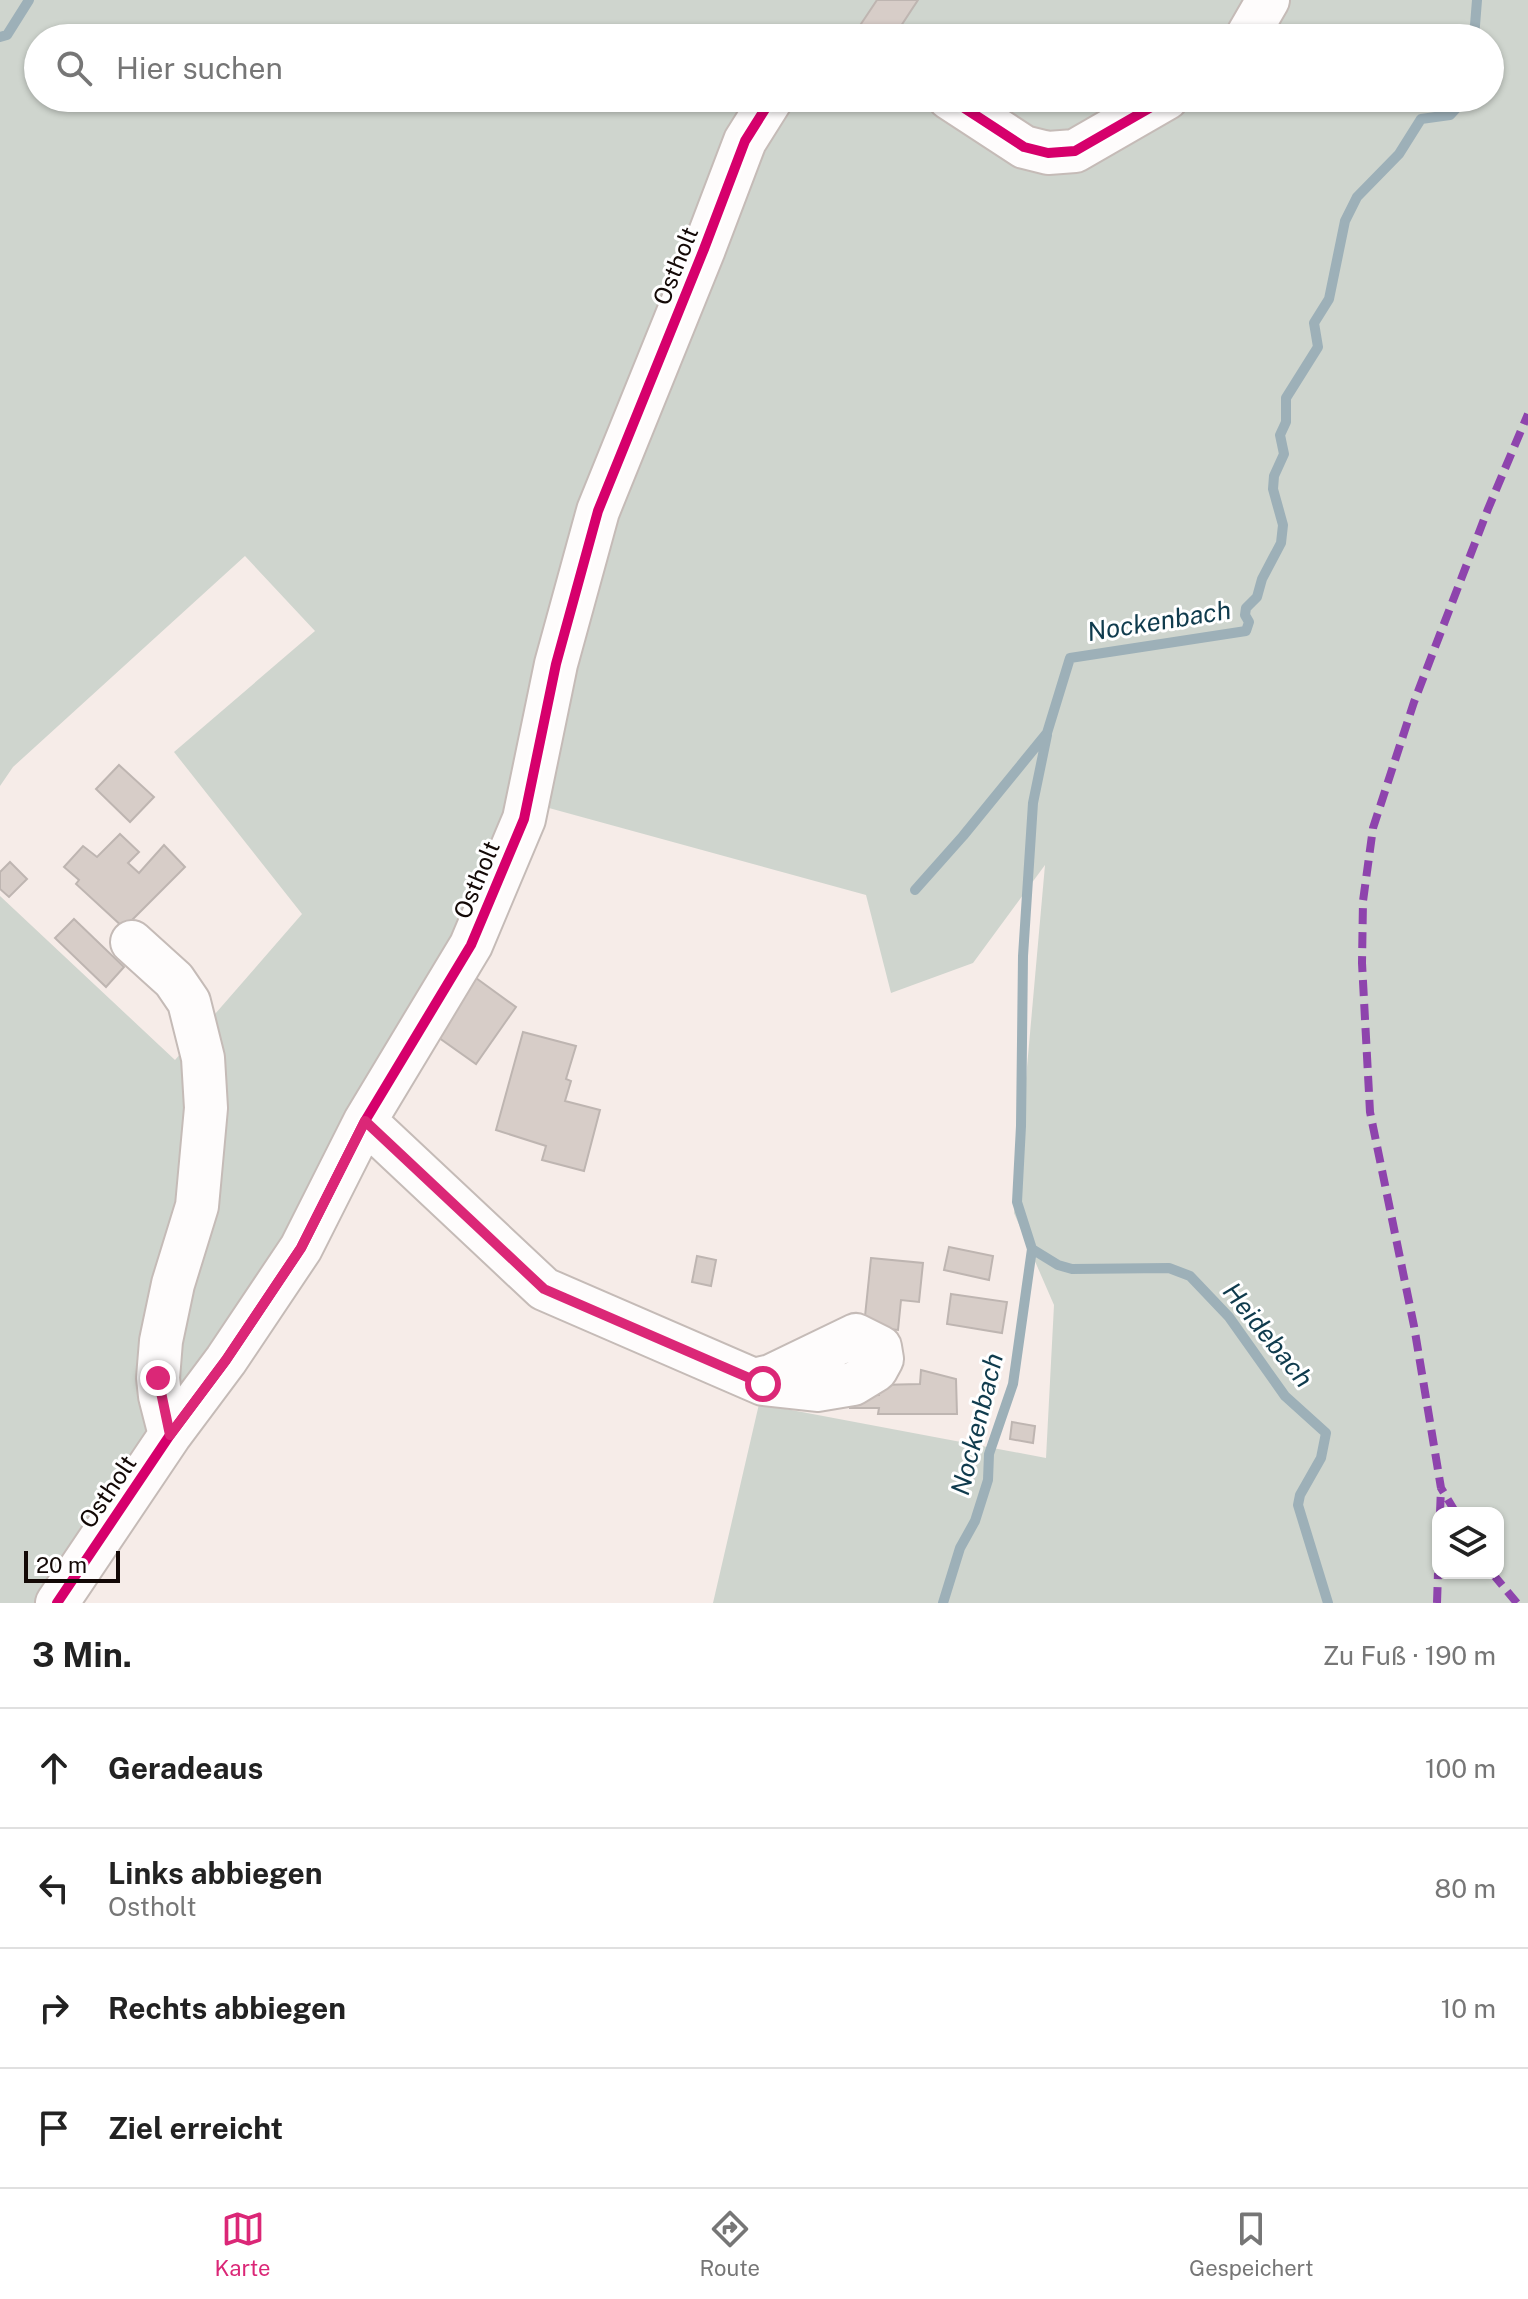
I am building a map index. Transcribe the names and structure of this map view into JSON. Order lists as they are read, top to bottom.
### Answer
{
  "streets": {
    "street": ["Ostholt"]
  },
  "water": ["Nockenbach", "Heidebach"],
  "scale_bar": "20 m",
  "page": {
    "search": "Hier suchen",
    "scale": "20 m",
    "heading": ["3 Min.", "Zu Fuß · 190 m"],
    "list": [
      ["Geradeaus", "100 m"],
      ["Links abbiegen", "Ostholt", "80 m"],
      ["Rechts abbiegen", "10 m"],
      "Ziel erreicht"
    ],
    "nav": ["Karte", "Route", "Gespeichert"]
  }
}
